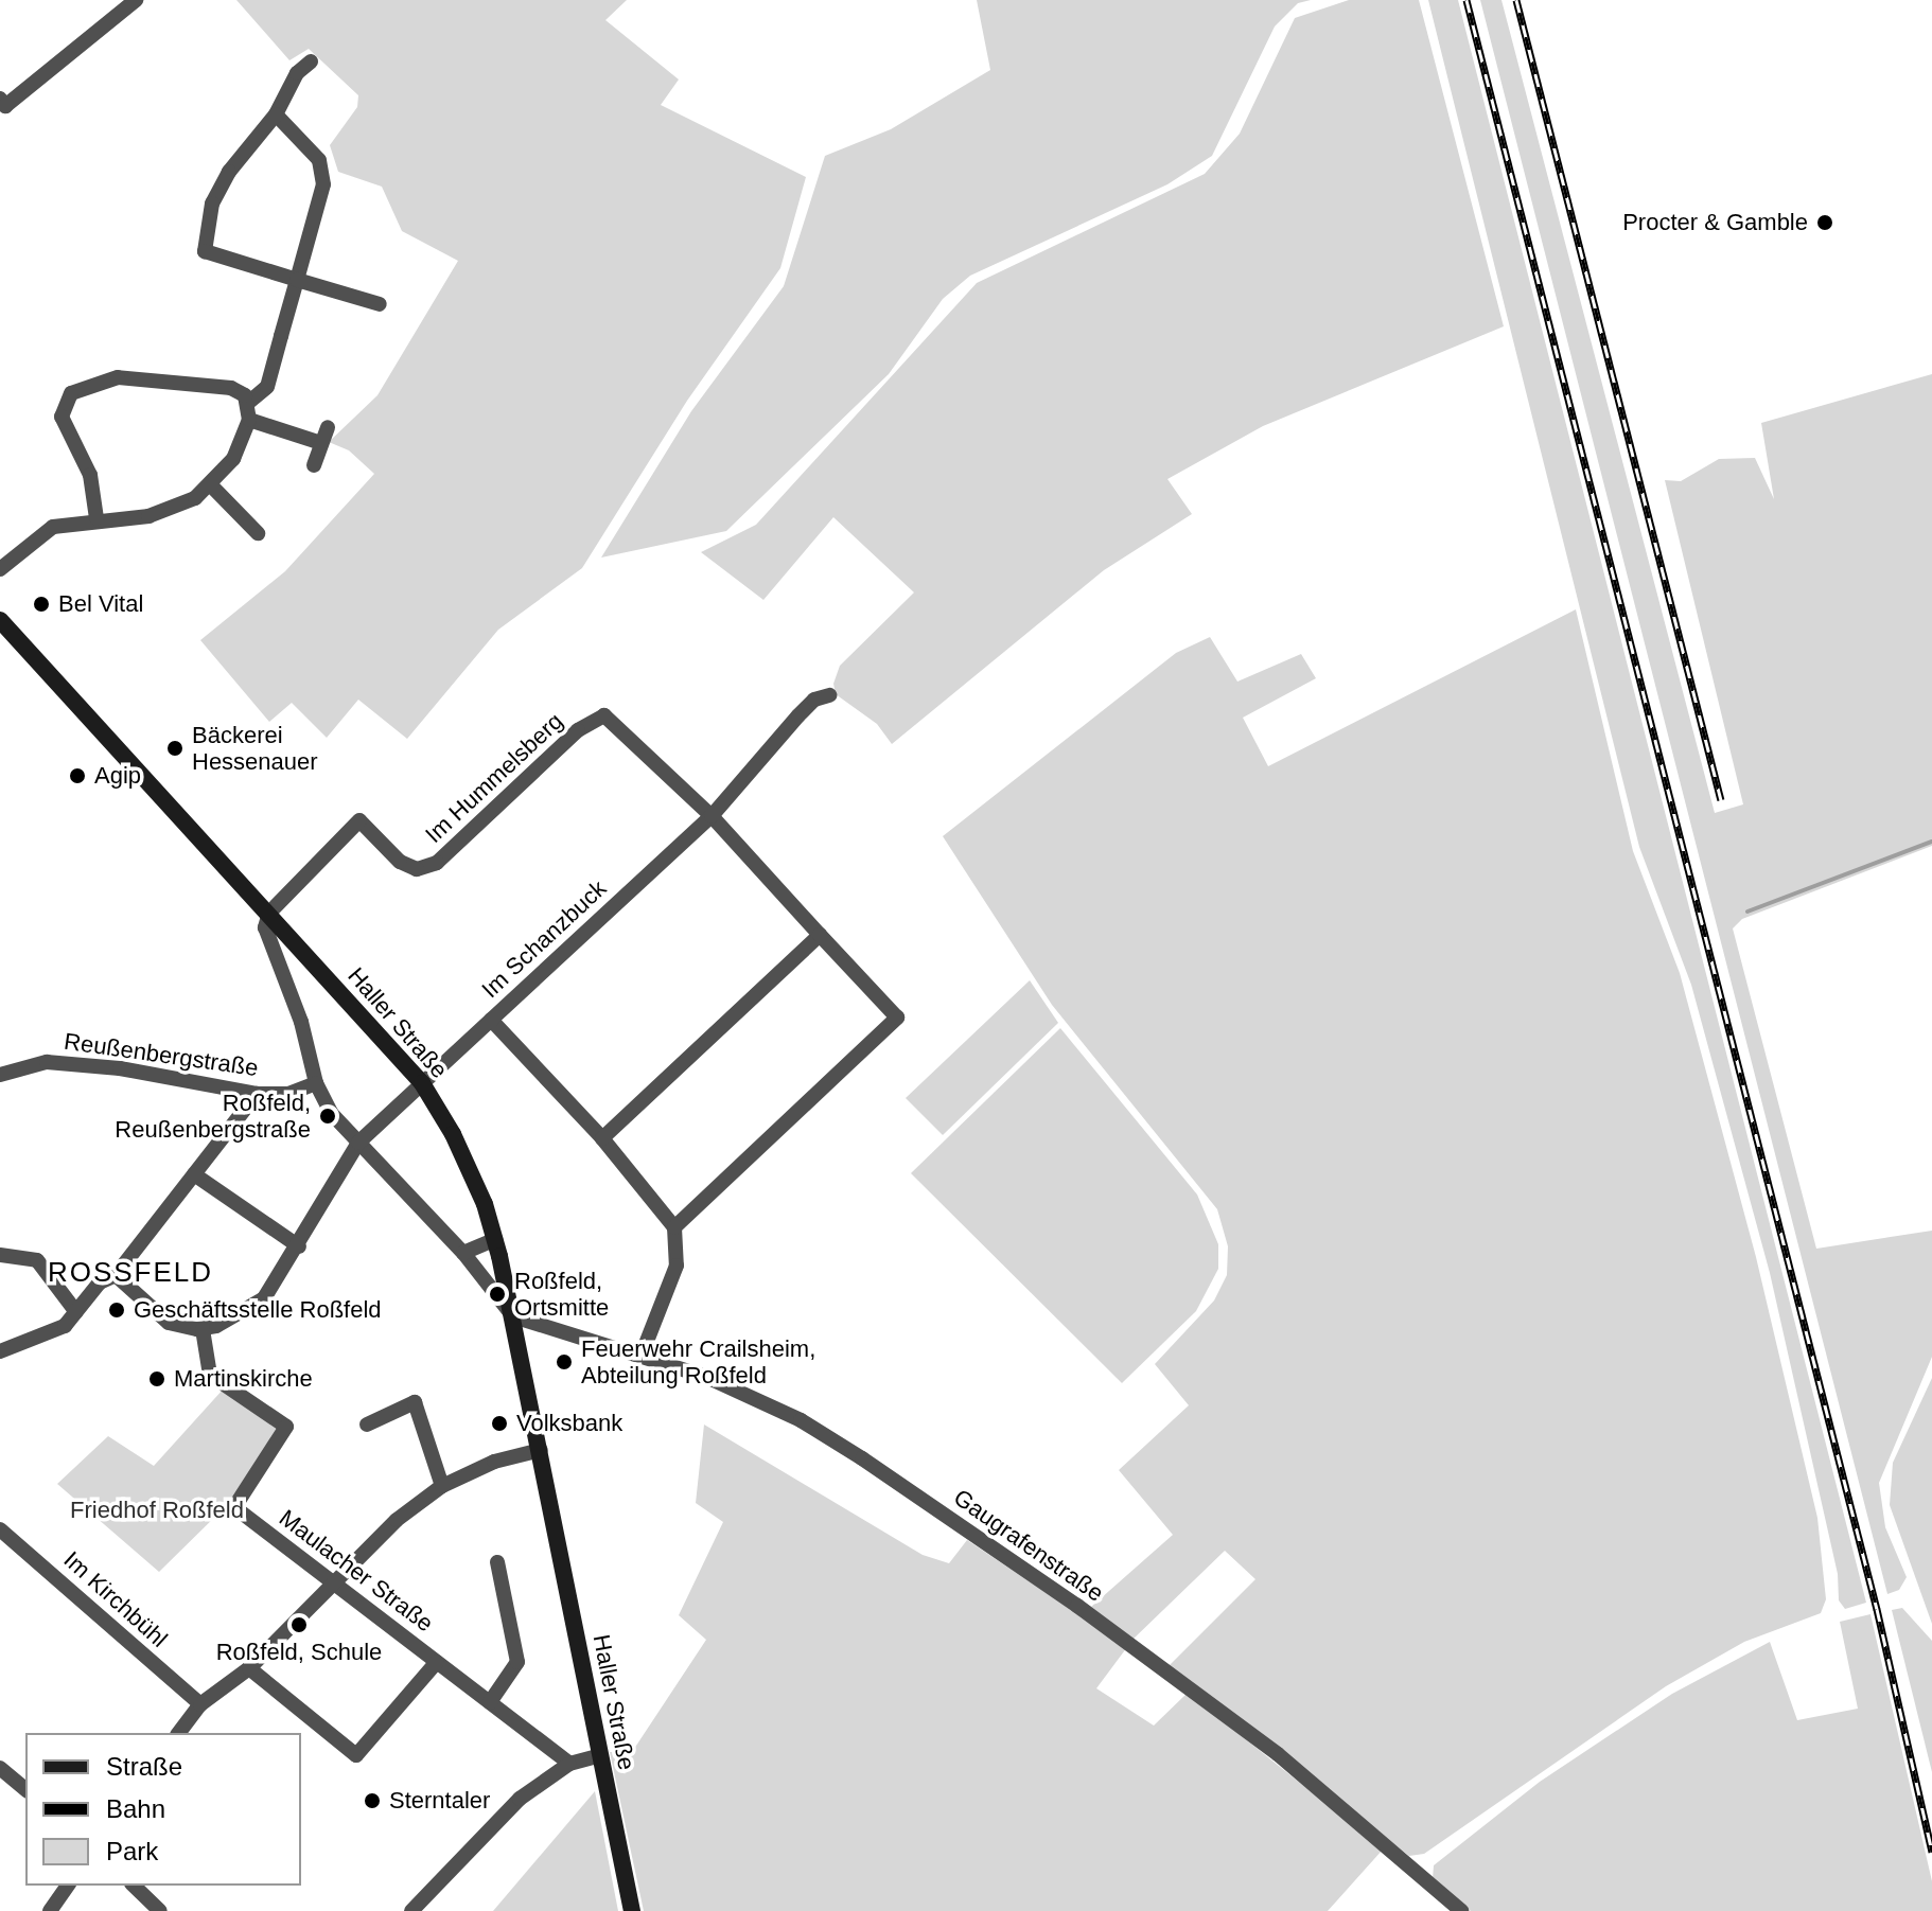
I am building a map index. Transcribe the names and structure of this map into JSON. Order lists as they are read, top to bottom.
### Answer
{
  "streets": {
    "main road": ["Haller Straße"],
    "street": [
      "Im Hummelsberg",
      "Im Schanzbuck",
      "Reußenbergstraße",
      "Gaugrafenstraße",
      "Maulacher Straße",
      "Im Kirchbühl"
    ]
  },
  "crossings": [
    ["Im Hummelsberg", "Im Schanzbuck"],
    ["Im Hummelsberg", "Haller Straße"],
    ["Haller Straße", "Gaugrafenstraße"]
  ],
  "districts": ["ROSSFELD"],
  "parks": ["Friedhof Roßfeld"],
  "places": [
    "Procter & Gamble",
    "Bel Vital",
    "Bäckerei Hessenauer",
    "Agip",
    "Roßfeld, Reußenbergstraße",
    "Roßfeld, Ortsmitte",
    "Geschäftsstelle Roßfeld",
    "Feuerwehr Crailsheim, Abteilung Roßfeld",
    "Martinskirche",
    "Volksbank",
    "Roßfeld, Schule",
    "Sterntaler"
  ],
  "legend": ["Straße", "Bahn", "Park"]
}
